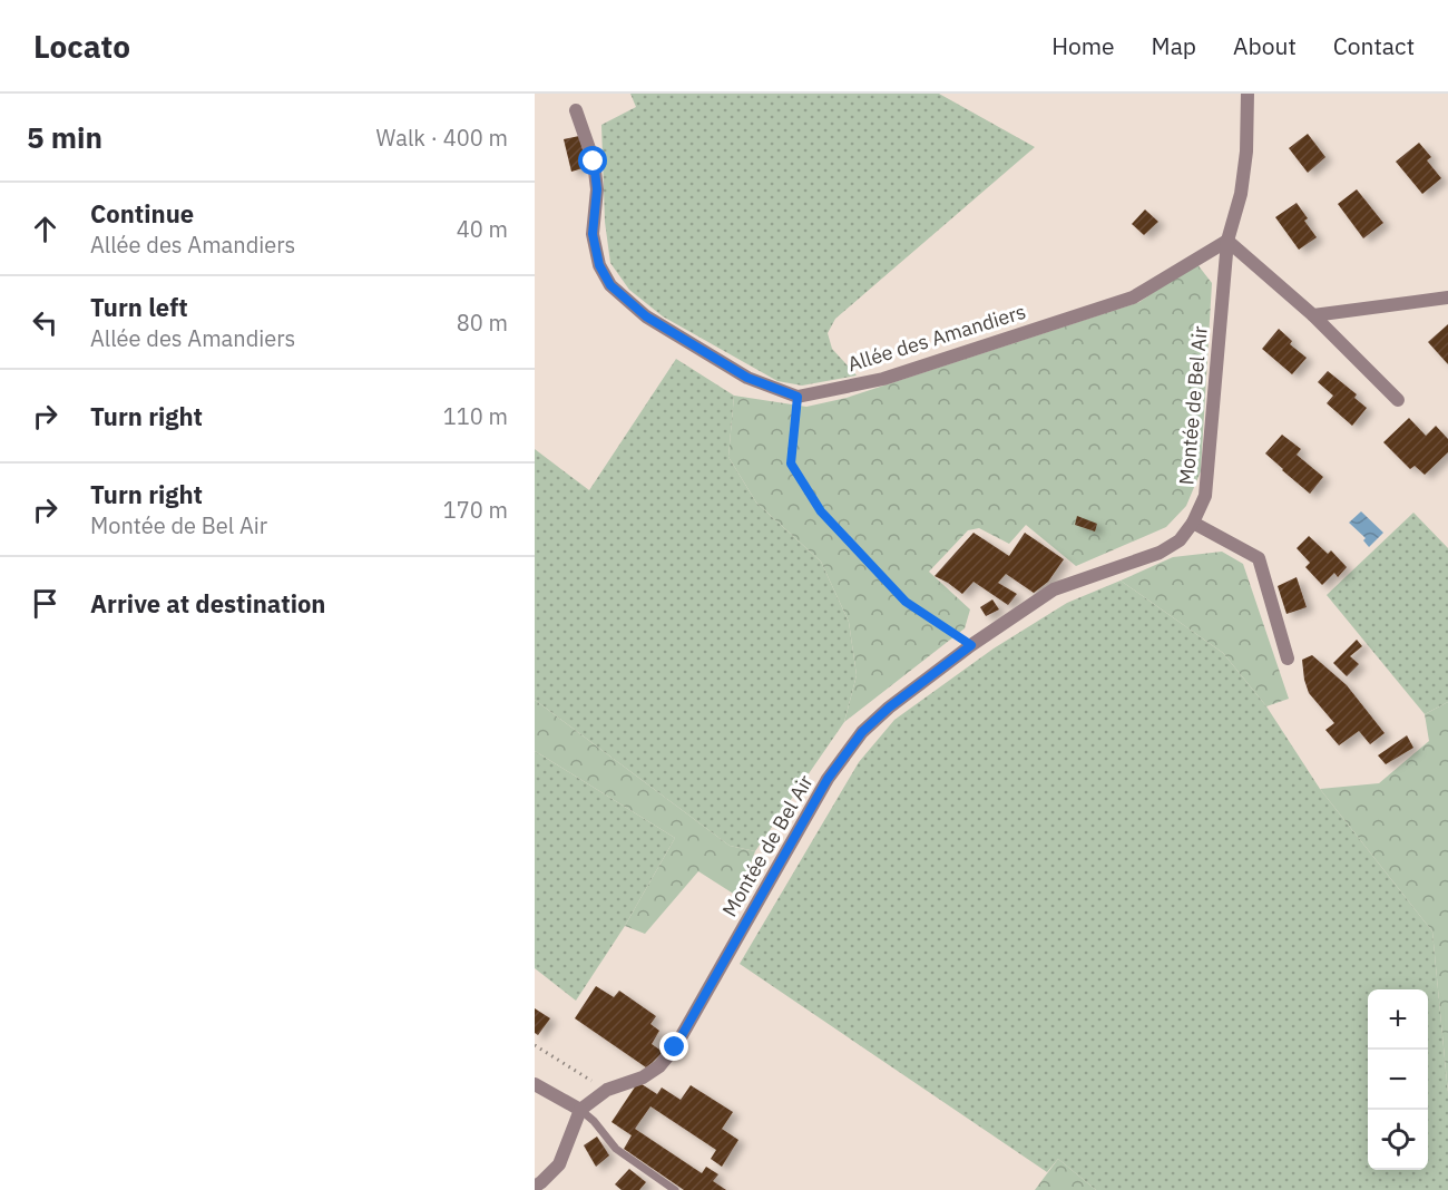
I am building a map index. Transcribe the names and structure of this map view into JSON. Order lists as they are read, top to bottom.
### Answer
{
  "streets": {
    "street": ["Allée des Amandiers", "Montée de Bel Air"]
  },
  "crossings": [
    ["Allée des Amandiers", "Montée de Bel Air"]
  ],
  "page": {
    "header": "Locato",
    "nav": [
      "Home",
      "Map",
      "About",
      "Contact"
    ],
    "heading": ["5 min", "Walk · 400 m"],
    "list": [
      ["Continue", "Allée des Amandiers", "40 m"],
      ["Turn left", "Allée des Amandiers", "80 m"],
      ["Turn right", "110 m"],
      ["Turn right", "Montée de Bel Air", "170 m"],
      "Arrive at destination"
    ],
    "map_buttons": ["+", "−"]
  }
}
